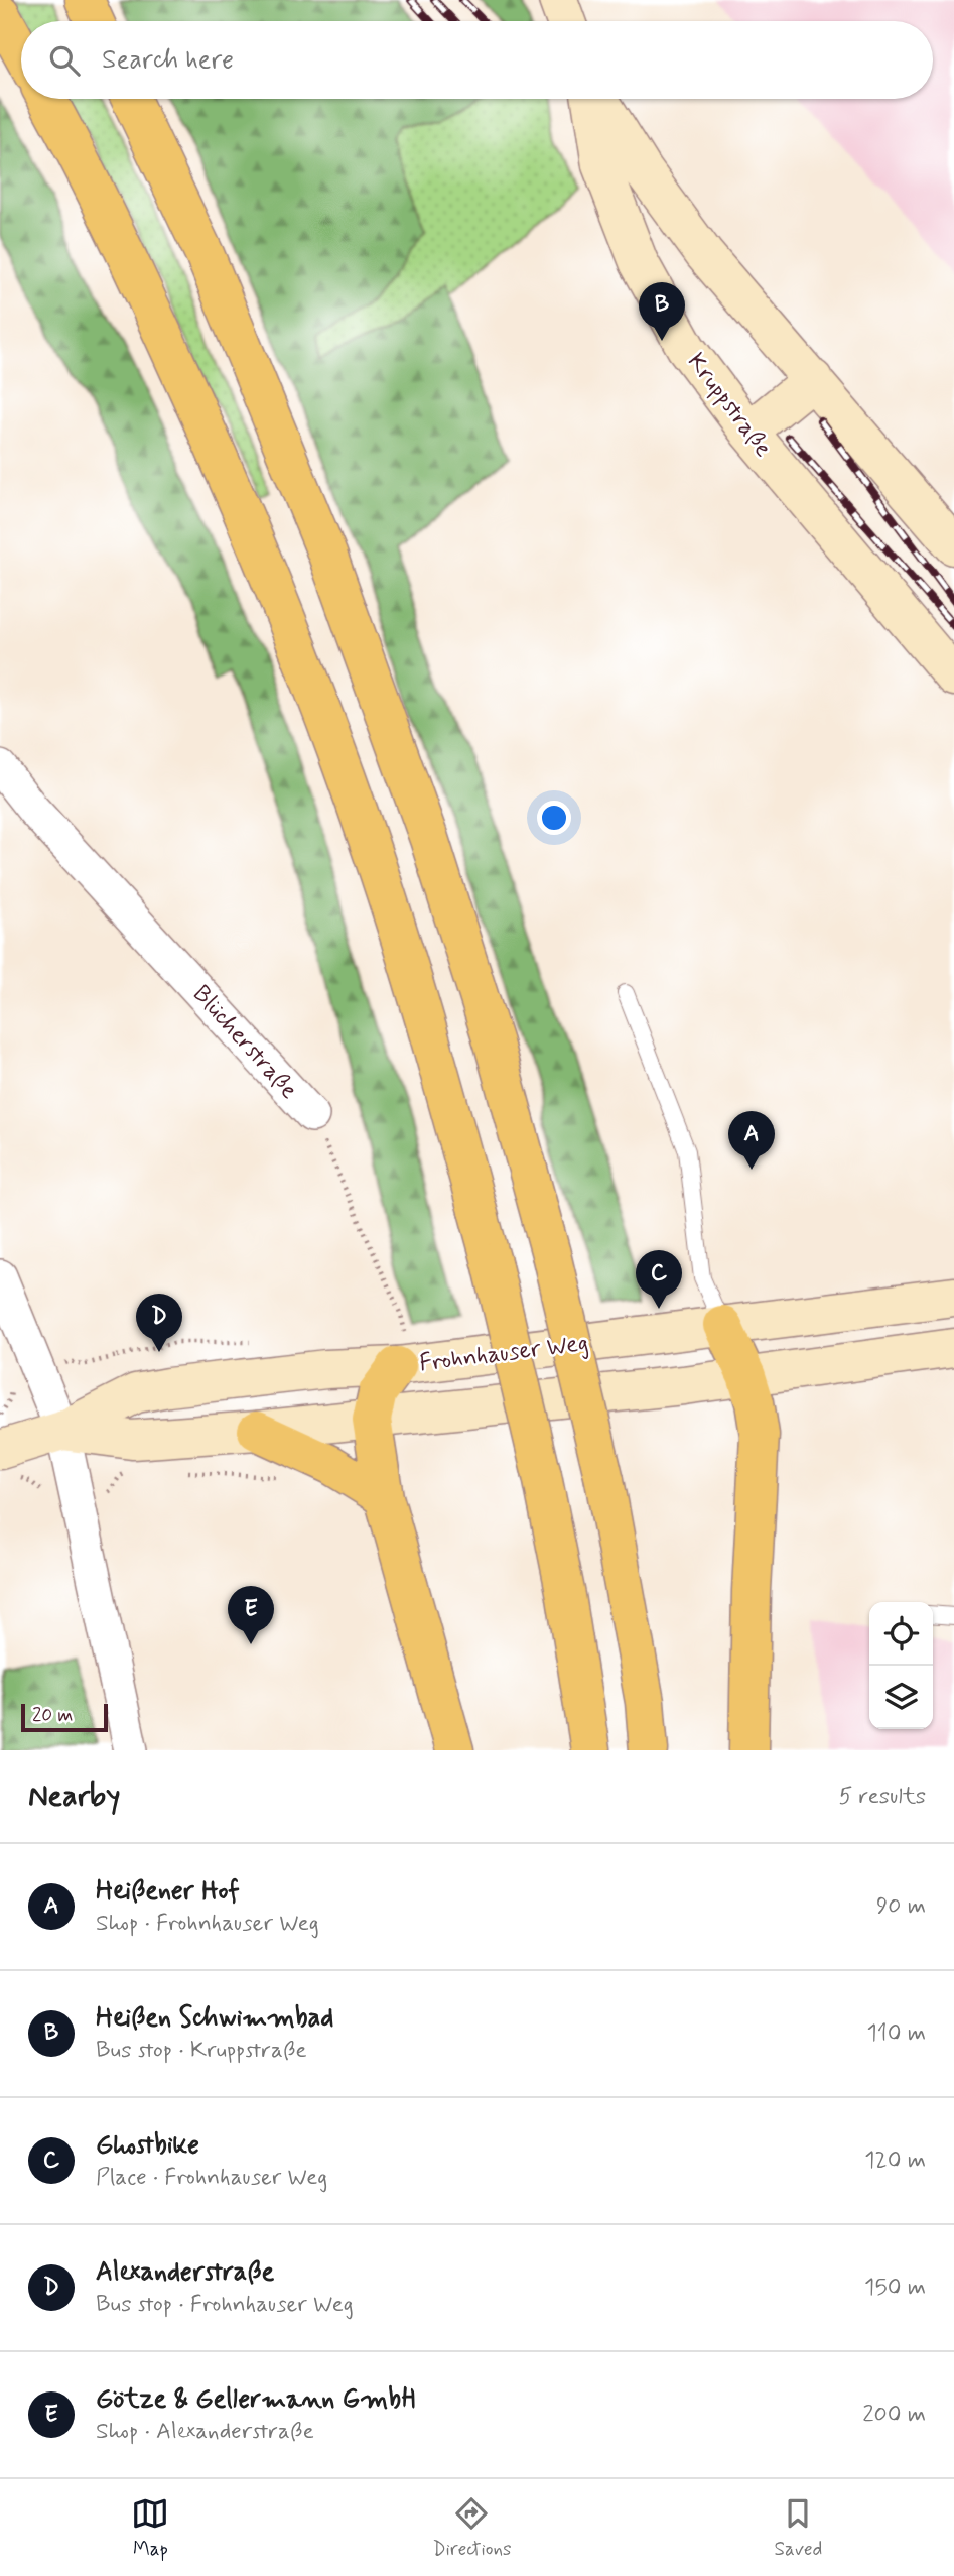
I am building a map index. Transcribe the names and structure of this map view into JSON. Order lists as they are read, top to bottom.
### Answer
{
  "streets": {
    "main road": ["Kruppstraße", "Frohnhauser Weg"],
    "street": ["Blücherstraße"]
  },
  "crossings": [
    ["Blücherstraße", "Frohnhauser Weg"]
  ],
  "scale_bar": "20 m",
  "page": {
    "search": "Search here",
    "pins": [
      "B",
      "A",
      "C",
      "D",
      "E"
    ],
    "scale": "20 m",
    "heading": ["Nearby", "5 results"],
    "list": [
      {
        "mark": "A",
        "name": "Heißener Hof",
        "note": "Shop · Frohnhauser Weg",
        "value": "90 m"
      },
      {
        "mark": "B",
        "name": "Heißen Schwimmbad",
        "note": "Bus stop · Kruppstraße",
        "value": "110 m"
      },
      {
        "mark": "C",
        "name": "Ghostbike",
        "note": "Place · Frohnhauser Weg",
        "value": "120 m"
      },
      {
        "mark": "D",
        "name": "Alexanderstraße",
        "note": "Bus stop · Frohnhauser Weg",
        "value": "150 m"
      },
      {
        "mark": "E",
        "name": "Götze & Gellermann GmbH",
        "note": "Shop · Alexanderstraße",
        "value": "200 m"
      }
    ],
    "nav": ["Map", "Directions", "Saved"]
  }
}
